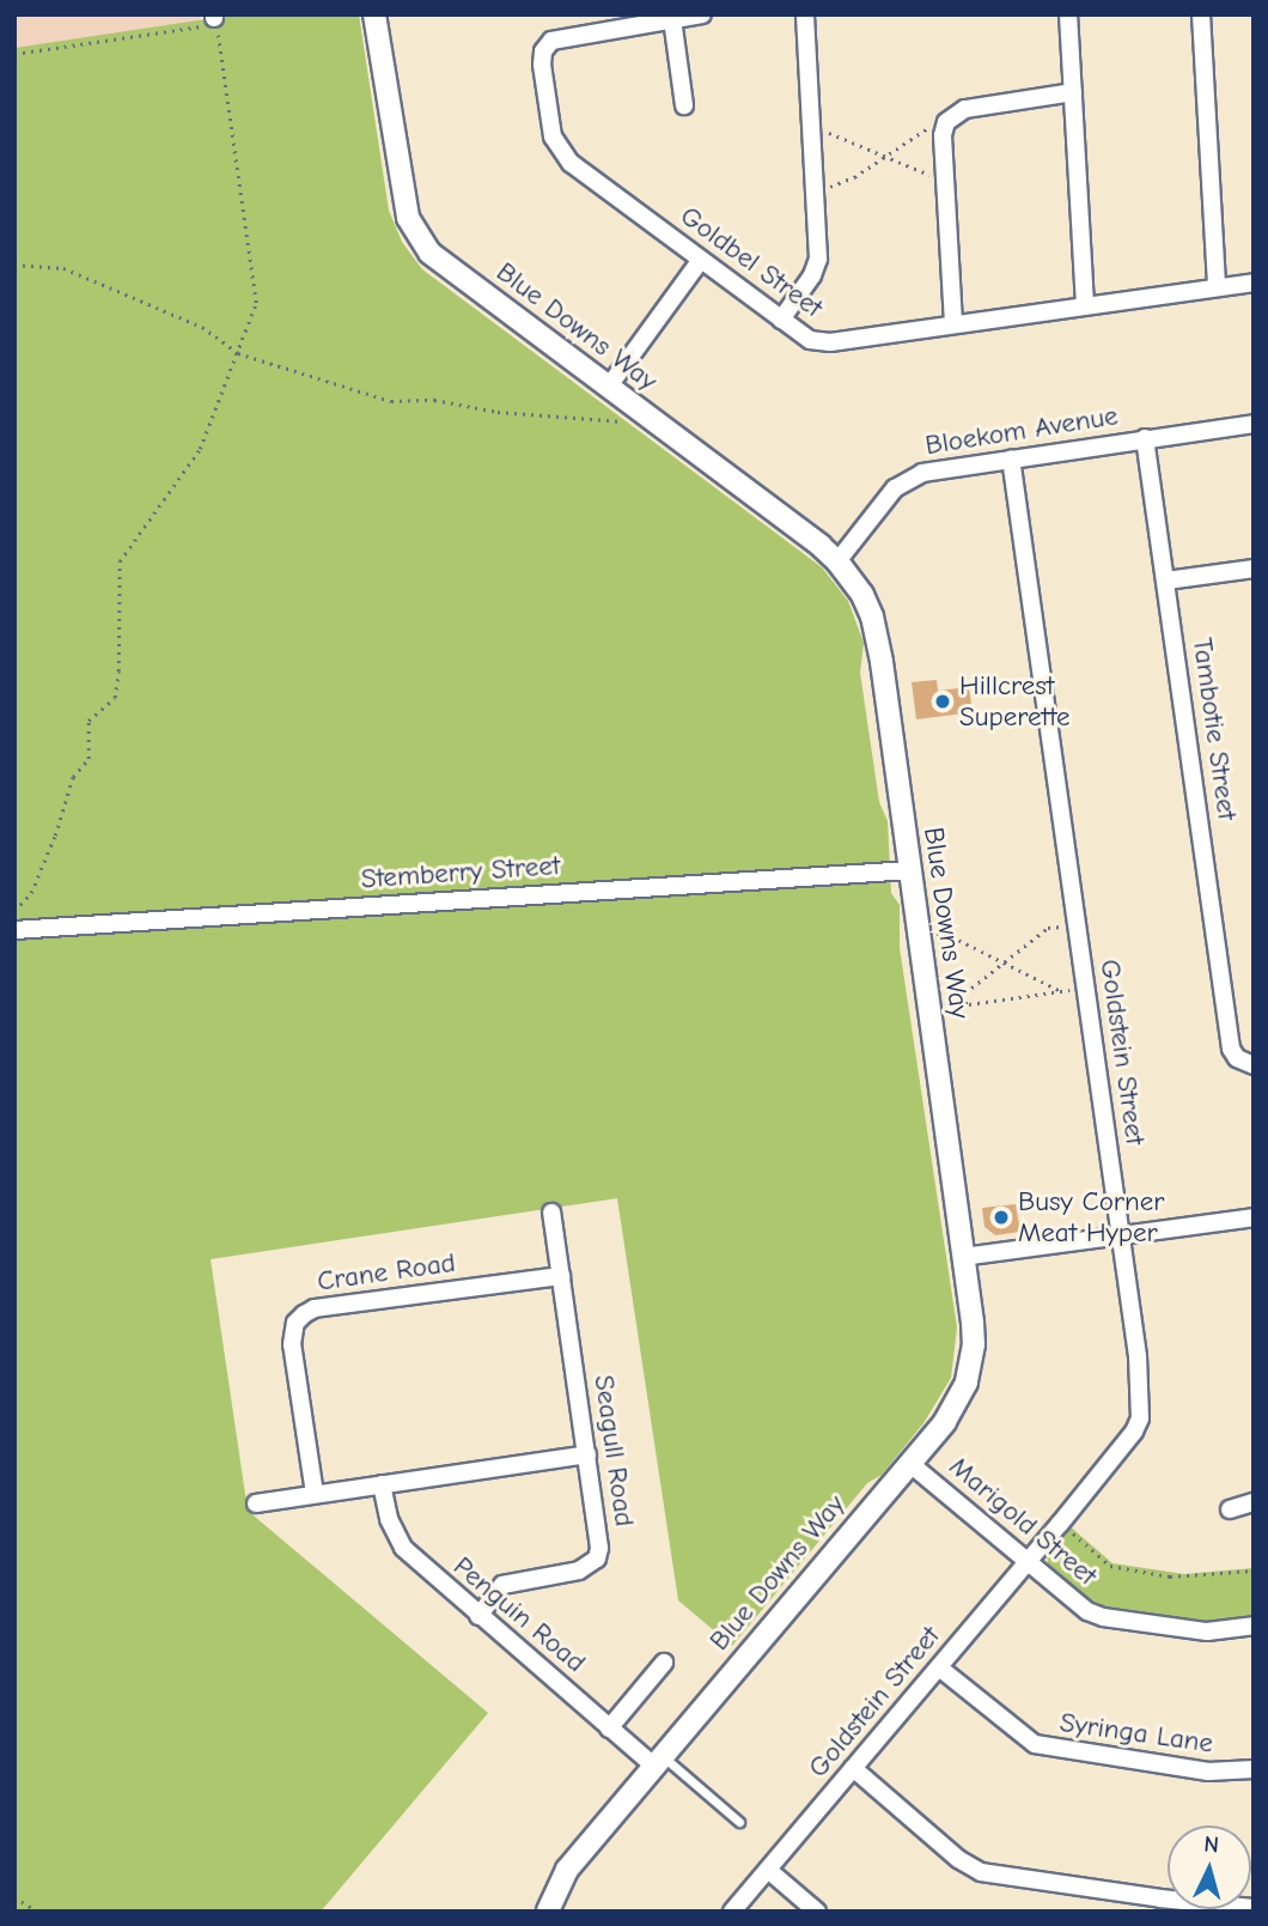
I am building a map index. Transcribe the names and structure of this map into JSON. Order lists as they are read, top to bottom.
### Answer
{
  "streets": {
    "street": [
      "Goldbel Street",
      "Blue Downs Way",
      "Bloekom Avenue",
      "Tambotie Street",
      "Stemberry Street",
      "Goldstein Street",
      "Crane Road",
      "Seagull Road",
      "Marigold Street",
      "Penguin Road",
      "Syringa Lane"
    ]
  },
  "crossings": [
    ["Blue Downs Way", "Bloekom Avenue"],
    ["Blue Downs Way", "Stemberry Street"],
    ["Blue Downs Way", "Marigold Street"],
    ["Blue Downs Way", "Penguin Road"],
    ["Bloekom Avenue", "Tambotie Street"],
    ["Bloekom Avenue", "Goldstein Street"],
    ["Goldstein Street", "Marigold Street"],
    ["Goldstein Street", "Syringa Lane"],
    ["Crane Road", "Seagull Road"],
    ["Seagull Road", "Penguin Road"]
  ],
  "places": ["Hillcrest Superette", "Busy Corner Meat Hyper"],
  "north": "top"
}
